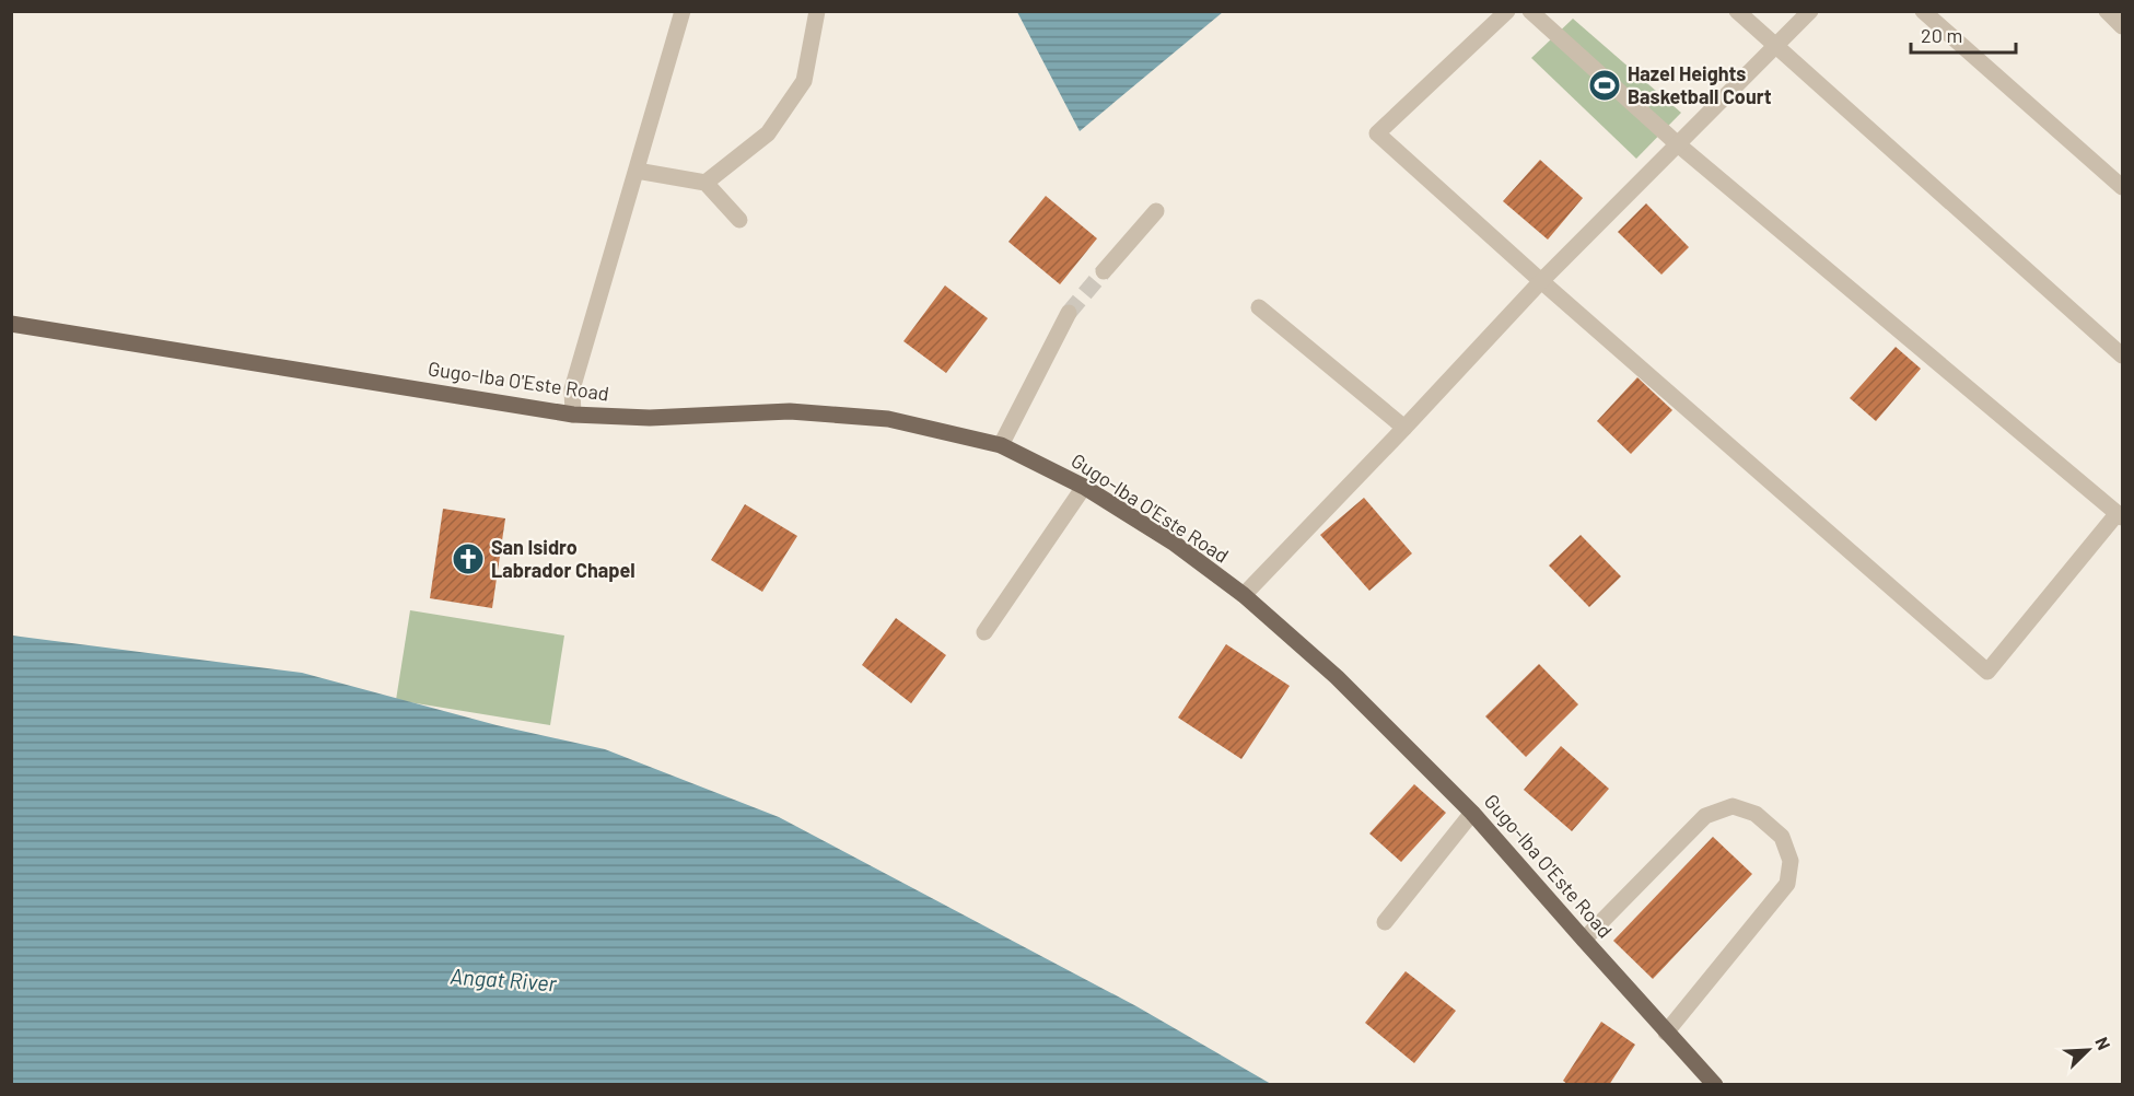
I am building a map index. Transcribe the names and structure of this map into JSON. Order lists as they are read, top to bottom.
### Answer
{
  "streets": {
    "main road": ["Gugo-Iba O'Este Road"]
  },
  "water": ["Angat River"],
  "places": {
    "sports": ["Hazel Heights Basketball Court"],
    "church": ["San Isidro Labrador Chapel"]
  },
  "scale_bar": "20 m",
  "north": "top right"
}
